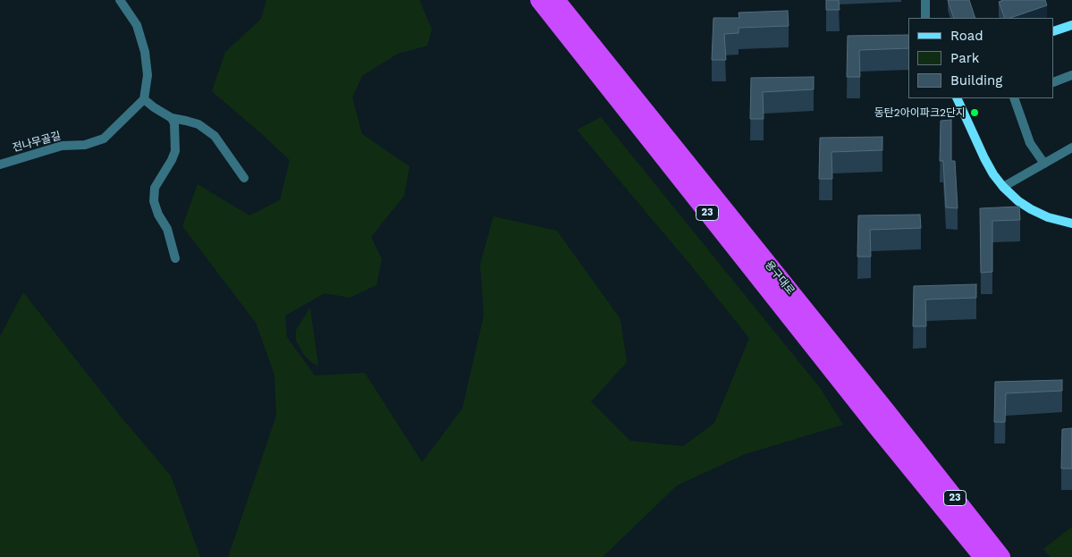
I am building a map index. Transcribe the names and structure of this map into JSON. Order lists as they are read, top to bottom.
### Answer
{
  "streets": {
    "highway": ["23", "용구대로"],
    "street": ["전나무골길"]
  },
  "places": ["동탄2아이파크2단지"],
  "legend": ["Road", "Park", "Building"]
}
